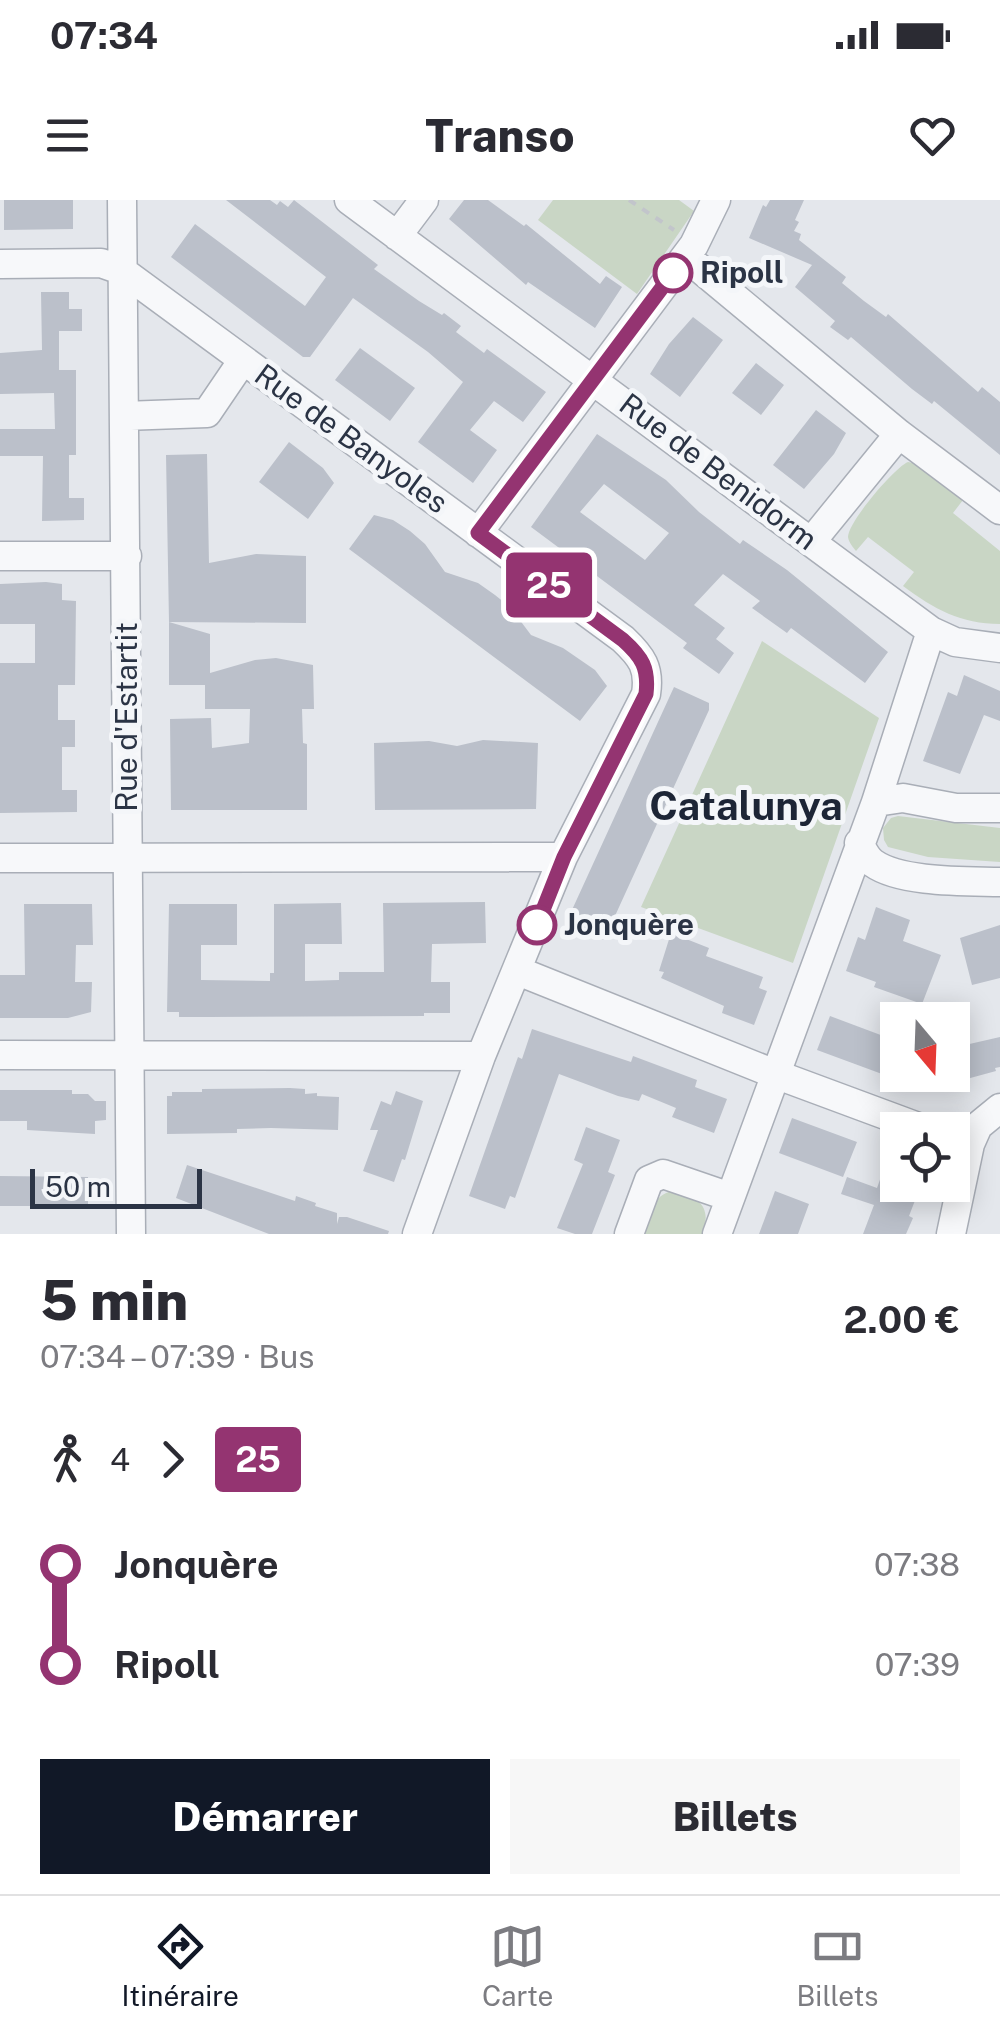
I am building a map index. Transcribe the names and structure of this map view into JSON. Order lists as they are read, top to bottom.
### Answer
{
  "streets": {
    "street": ["Rue de Banyoles", "Rue de Benidorm", "Rue d'Estartit"]
  },
  "crossings": [
    ["Rue de Banyoles", "Rue d'Estartit"]
  ],
  "districts": ["Catalunya"],
  "places": ["Ripoll", "Jonquère"],
  "lines": ["bus line 25"],
  "scale_bar": "50 m",
  "north": "bottom",
  "page": {
    "status": "07:34",
    "header": "Transo",
    "on_map": "25",
    "scale": "50 m",
    "heading": ["5 min", "07:34 – 07:39 · Bus", "2.00 €"],
    "legs": ["4", "25"],
    "list": [
      {
        "name": "Jonquère",
        "value": "07:38"
      },
      {
        "name": "Ripoll",
        "value": "07:39"
      }
    ],
    "buttons": ["Démarrer", "Billets"],
    "tabs": ["Itinéraire", "Carte", "Billets"]
  }
}
